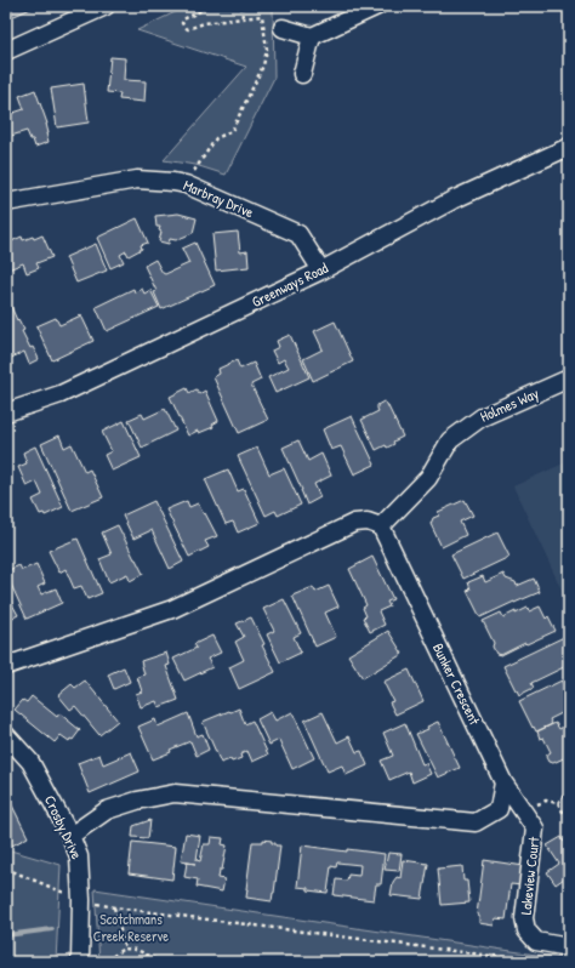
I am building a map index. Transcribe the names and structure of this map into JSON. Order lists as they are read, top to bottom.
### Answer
{
  "streets": {
    "street": [
      "Marbray Drive",
      "Greenways Road",
      "Holmes Way",
      "Bunker Crescent",
      "Crosby Drive",
      "Lakeview Court"
    ]
  },
  "crossings": [
    ["Marbray Drive", "Greenways Road"],
    ["Holmes Way", "Bunker Crescent"],
    ["Bunker Crescent", "Lakeview Court"]
  ],
  "parks": ["Scotchmans Creek Reserve"]
}
